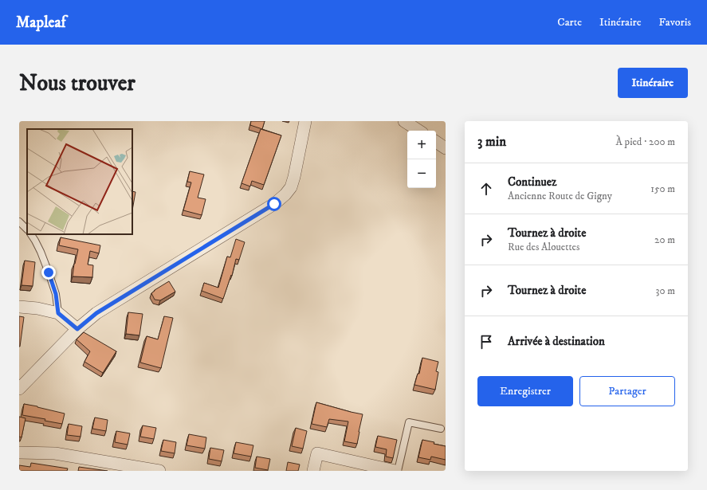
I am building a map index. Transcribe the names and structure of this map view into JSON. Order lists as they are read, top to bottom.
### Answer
{
  "page": {
    "header": "Mapleaf",
    "nav": ["Carte", "Itinéraire", "Favoris"],
    "buttons": [
      "Itinéraire",
      ["Enregistrer", "Partager"]
    ],
    "title": "Nous trouver",
    "heading": ["3 min", "À pied · 200 m"],
    "map_buttons": ["+", "−"],
    "list": [
      ["Continuez", "Ancienne Route de Gigny", "150 m"],
      ["Tournez à droite", "Rue des Alouettes", "20 m"],
      ["Tournez à droite", "30 m"],
      "Arrivée à destination"
    ]
  }
}
